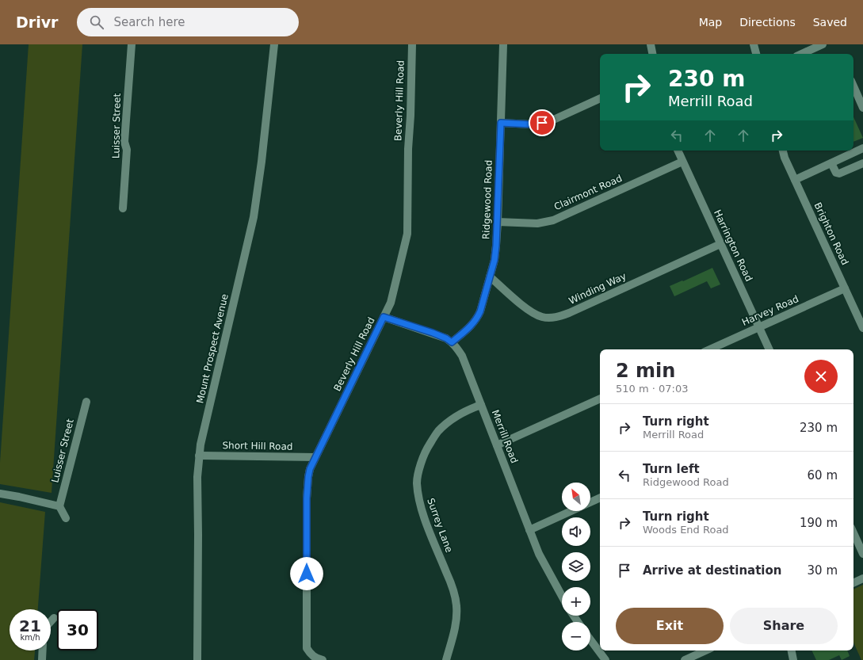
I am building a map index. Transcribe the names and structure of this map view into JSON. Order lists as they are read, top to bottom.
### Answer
{
  "streets": {
    "street": [
      "Beverly Hill Road",
      "Luisser Street",
      "Clairmont Road",
      "Ridgewood Road",
      "Brighton Road",
      "Harrington Road",
      "Winding Way",
      "Harvey Road",
      "Mount Prospect Avenue",
      "Merrill Road",
      "Short Hill Road",
      "Surrey Lane"
    ]
  },
  "crossings": [
    ["Beverly Hill Road", "Merrill Road"],
    ["Beverly Hill Road", "Short Hill Road"],
    ["Clairmont Road", "Ridgewood Road"],
    ["Clairmont Road", "Harrington Road"],
    ["Ridgewood Road", "Winding Way"],
    ["Ridgewood Road", "Merrill Road"],
    ["Brighton Road", "Harvey Road"],
    ["Harrington Road", "Winding Way"],
    ["Harrington Road", "Harvey Road"],
    ["Mount Prospect Avenue", "Short Hill Road"],
    ["Merrill Road", "Surrey Lane"]
  ],
  "north": "top left",
  "page": {
    "header": "Drivr",
    "search": "Search here",
    "nav": ["Map", "Directions", "Saved"],
    "turn": ["230 m", "Merrill Road"],
    "heading": ["2 min", "510 m · 07:03"],
    "list": [
      {
        "name": "Turn right",
        "note": "Merrill Road",
        "value": "230 m"
      },
      {
        "name": "Turn left",
        "note": "Ridgewood Road",
        "value": "60 m"
      },
      {
        "name": "Turn right",
        "note": "Woods End Road",
        "value": "190 m"
      },
      {
        "name": "Arrive at destination",
        "value": "30 m"
      }
    ],
    "map_buttons": ["+", "−"],
    "buttons": ["Exit", "Share"],
    "speed": "21 km/h",
    "limit": "30"
  }
}
